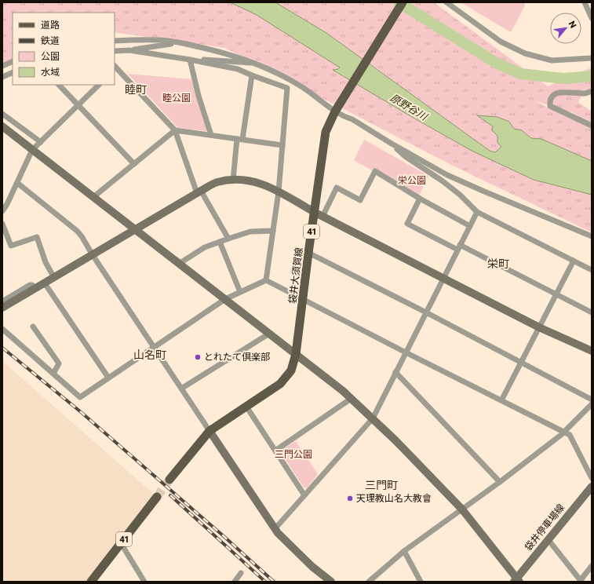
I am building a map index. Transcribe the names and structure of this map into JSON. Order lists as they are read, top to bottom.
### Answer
{
  "streets": {
    "main road": ["41", "袋井大須賀線"],
    "street": ["袋井停車場線"]
  },
  "districts": [
    "睦町",
    "栄町",
    "山名町",
    "三門町"
  ],
  "water": ["原野谷川"],
  "parks": ["睦公園", "栄公園", "三門公園"],
  "places": ["とれたて倶楽部", "天理教山名大教會"],
  "legend": [
    "道路",
    "鉄道",
    "公園",
    "水域"
  ],
  "north": "top right"
}
